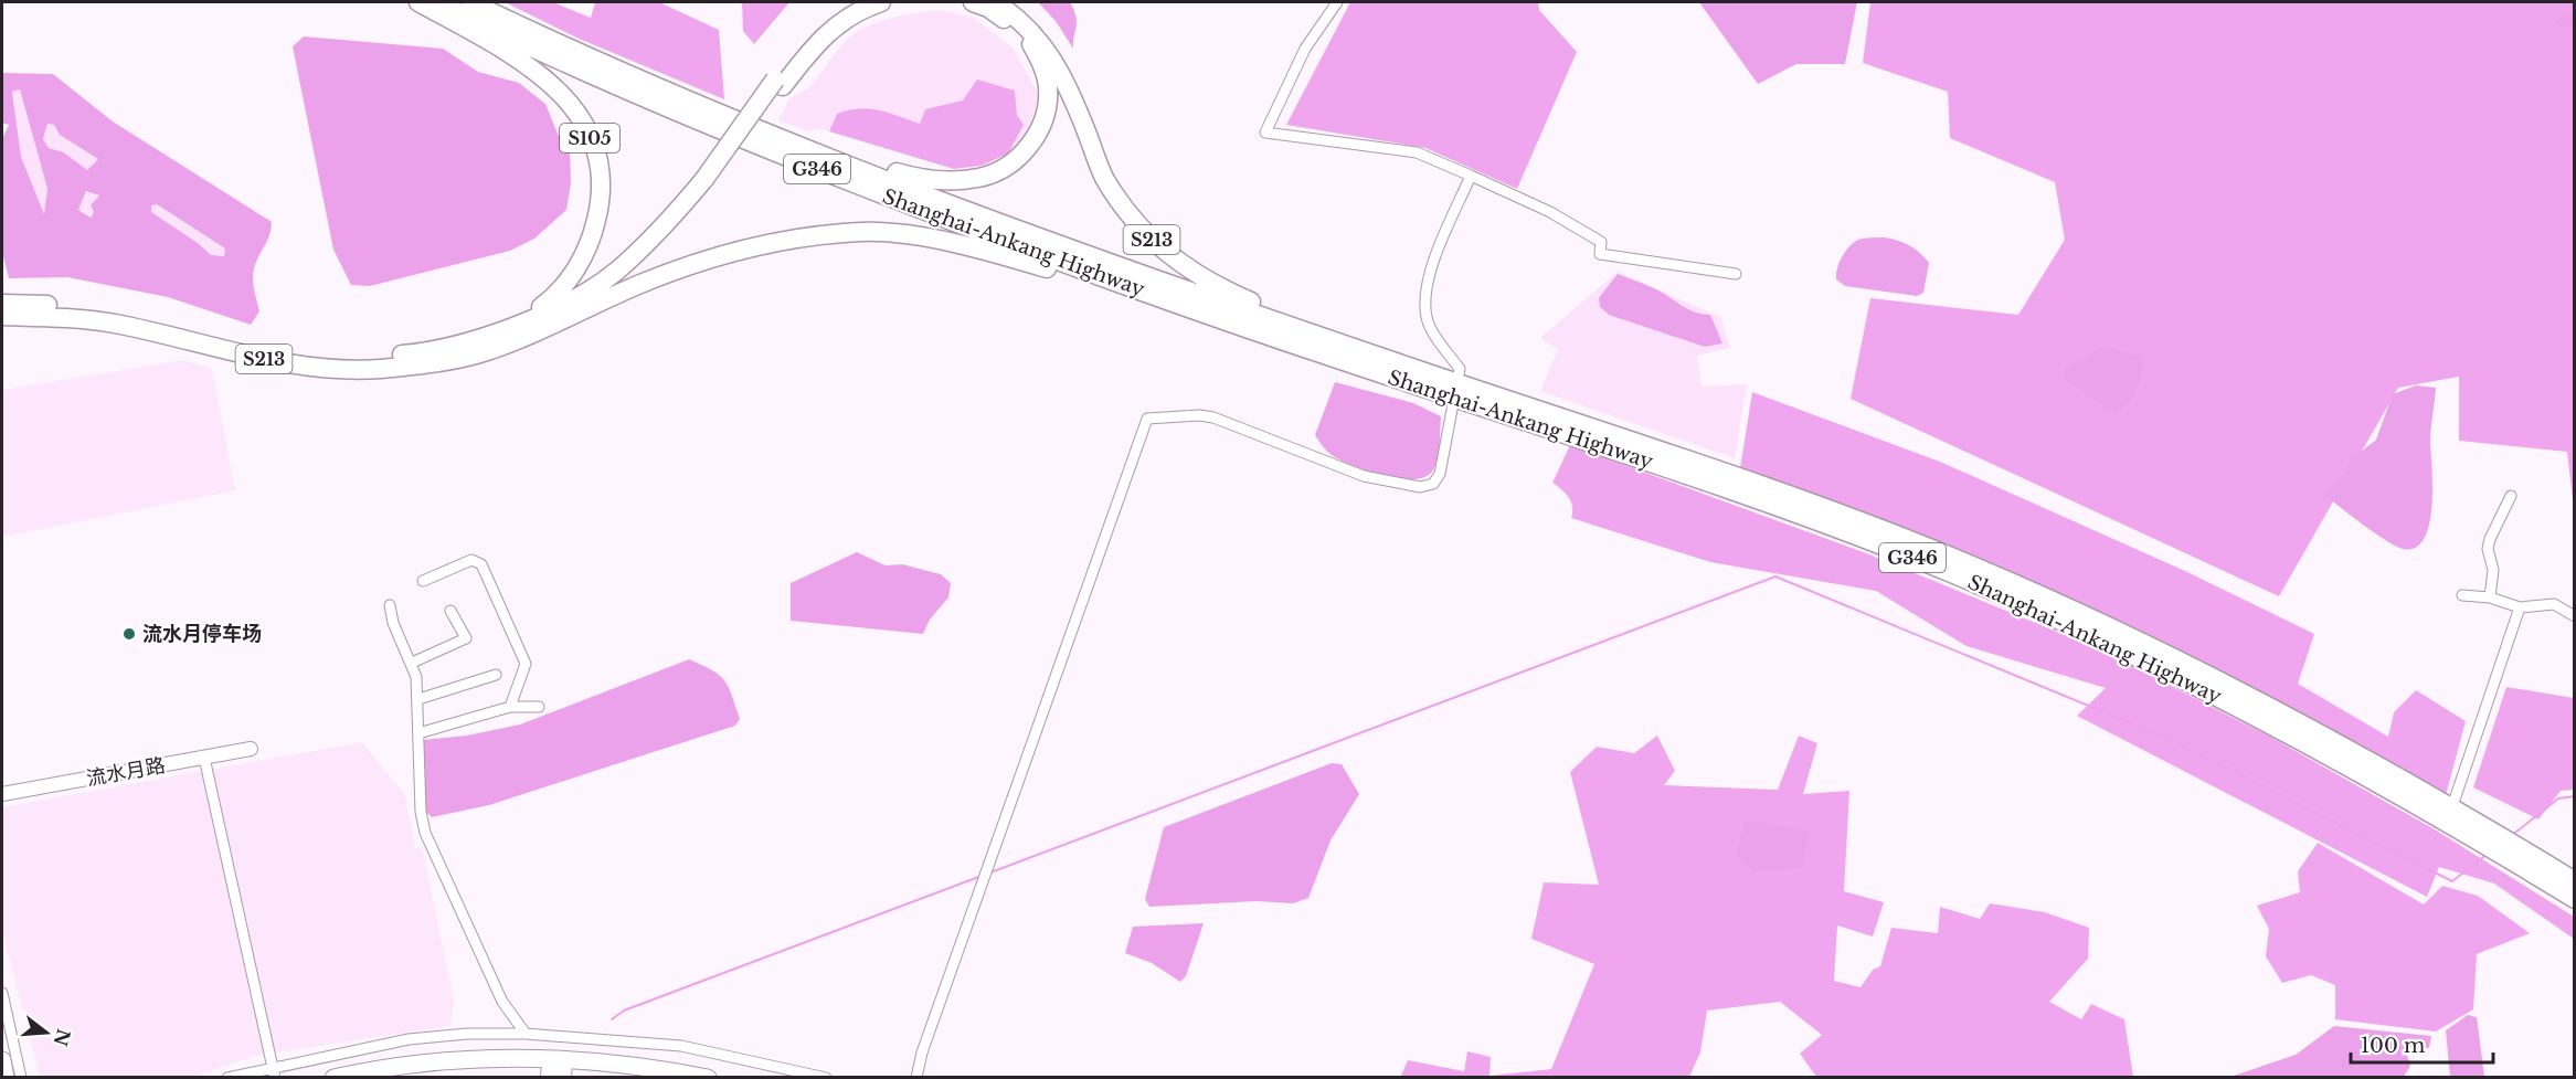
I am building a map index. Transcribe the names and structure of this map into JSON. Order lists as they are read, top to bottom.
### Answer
{
  "streets": {
    "highway": [
      "S105",
      "G346",
      "S213",
      "Shanghai-Ankang Highway"
    ],
    "street": ["流水月路"]
  },
  "crossings": [
    ["S105", "S213"],
    ["G346", "S213"],
    ["G346", "Shanghai-Ankang Highway"],
    ["S213", "Shanghai-Ankang Highway"]
  ],
  "places": ["流水月停车场"],
  "scale_bar": "100 m",
  "north": "right"
}
